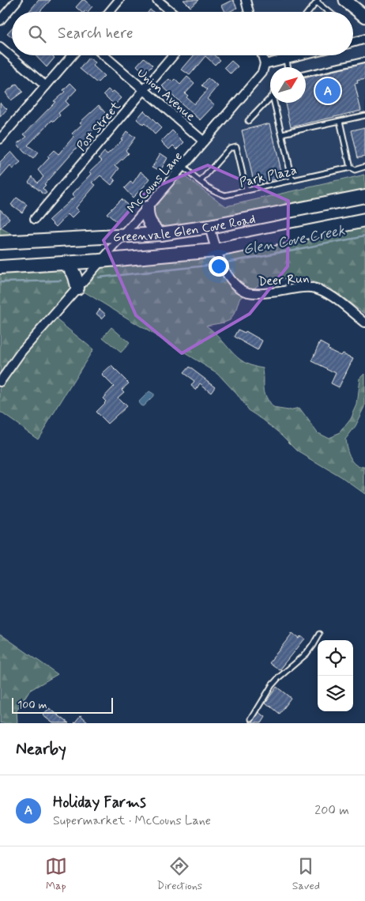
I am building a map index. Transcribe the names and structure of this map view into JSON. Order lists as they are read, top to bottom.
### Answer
{
  "streets": {
    "main road": ["Greenvale Glen Cove Road"],
    "street": [
      "Union Avenue",
      "Post Street",
      "McCouns Lane",
      "Deer Run"
    ],
    "lane": ["Park Plaza"]
  },
  "crossings": [
    ["Union Avenue", "Post Street"],
    ["Union Avenue", "McCouns Lane"],
    ["Park Plaza", "McCouns Lane"],
    ["McCouns Lane", "Greenvale Glen Cove Road"],
    ["Greenvale Glen Cove Road", "Deer Run"]
  ],
  "water": ["Glen Cove Creek"],
  "scale_bar": "100 m",
  "north": "top right",
  "page": {
    "search": "Search here",
    "pins": "A",
    "scale": "100 m",
    "heading": "Nearby",
    "list": [
      {
        "mark": "A",
        "name": "Holiday Farms",
        "note": "Supermarket · McCouns Lane",
        "value": "200 m"
      }
    ],
    "nav": ["Map", "Directions", "Saved"]
  }
}
